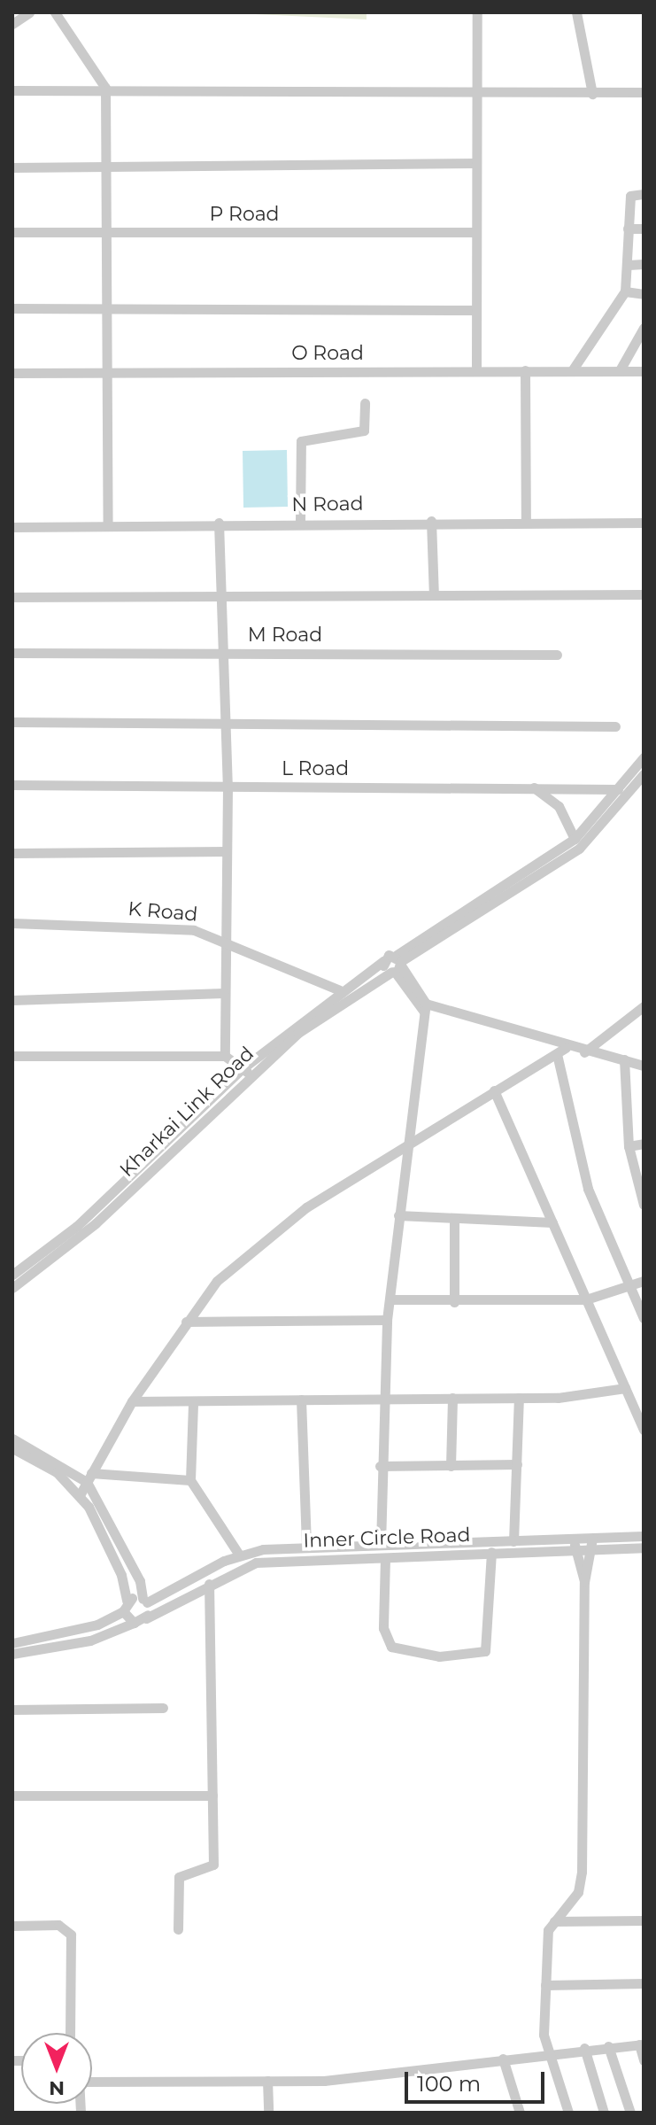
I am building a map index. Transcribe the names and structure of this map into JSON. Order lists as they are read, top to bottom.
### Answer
{
  "streets": {
    "street": [
      "P Road",
      "O Road",
      "N Road",
      "M Road",
      "L Road",
      "K Road",
      "Kharkai Link Road",
      "Inner Circle Road"
    ]
  },
  "crossings": [
    ["K Road", "Kharkai Link Road"]
  ],
  "scale_bar": "100 m",
  "north": "bottom"
}
